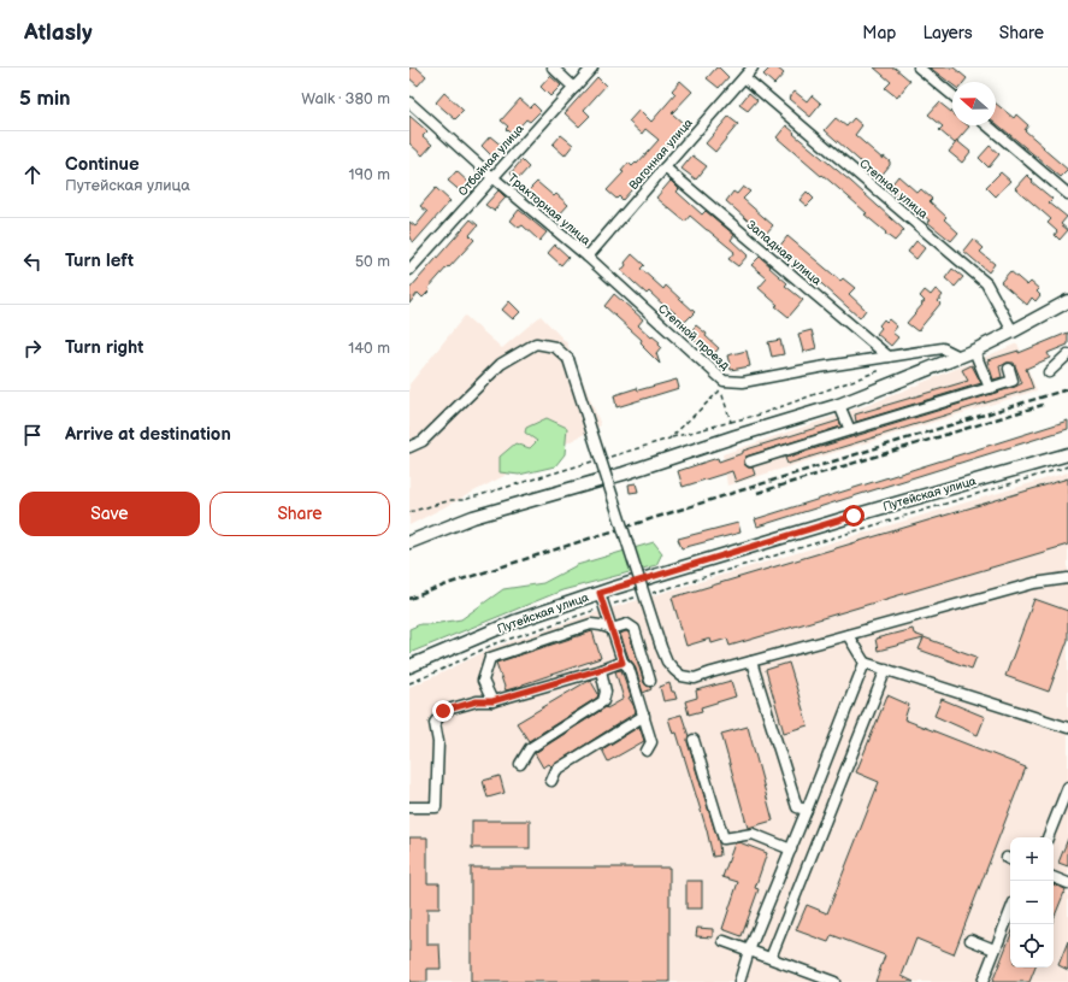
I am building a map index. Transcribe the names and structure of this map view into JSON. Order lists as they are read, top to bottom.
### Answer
{
  "streets": {
    "main road": ["Путейская улица"],
    "street": [
      "Вагонная улица",
      "Отбойная улица",
      "Степная улица",
      "Тракторная улица",
      "Западная улица",
      "Степной проезд"
    ]
  },
  "crossings": [
    ["Вагонная улица", "Степная улица"],
    ["Вагонная улица", "Тракторная улица"],
    ["Вагонная улица", "Западная улица"],
    ["Вагонная улица", "Степной проезд"],
    ["Отбойная улица", "Тракторная улица"],
    ["Тракторная улица", "Степной проезд"],
    ["Западная улица", "Степной проезд"]
  ],
  "north": "left",
  "page": {
    "header": "Atlasly",
    "nav": ["Map", "Layers", "Share"],
    "heading": ["5 min", "Walk · 380 m"],
    "list": [
      ["Continue", "Путейская улица", "190 m"],
      ["Turn left", "50 m"],
      ["Turn right", "140 m"],
      "Arrive at destination"
    ],
    "buttons": ["Save", "Share"],
    "map_buttons": ["+", "−"]
  }
}
